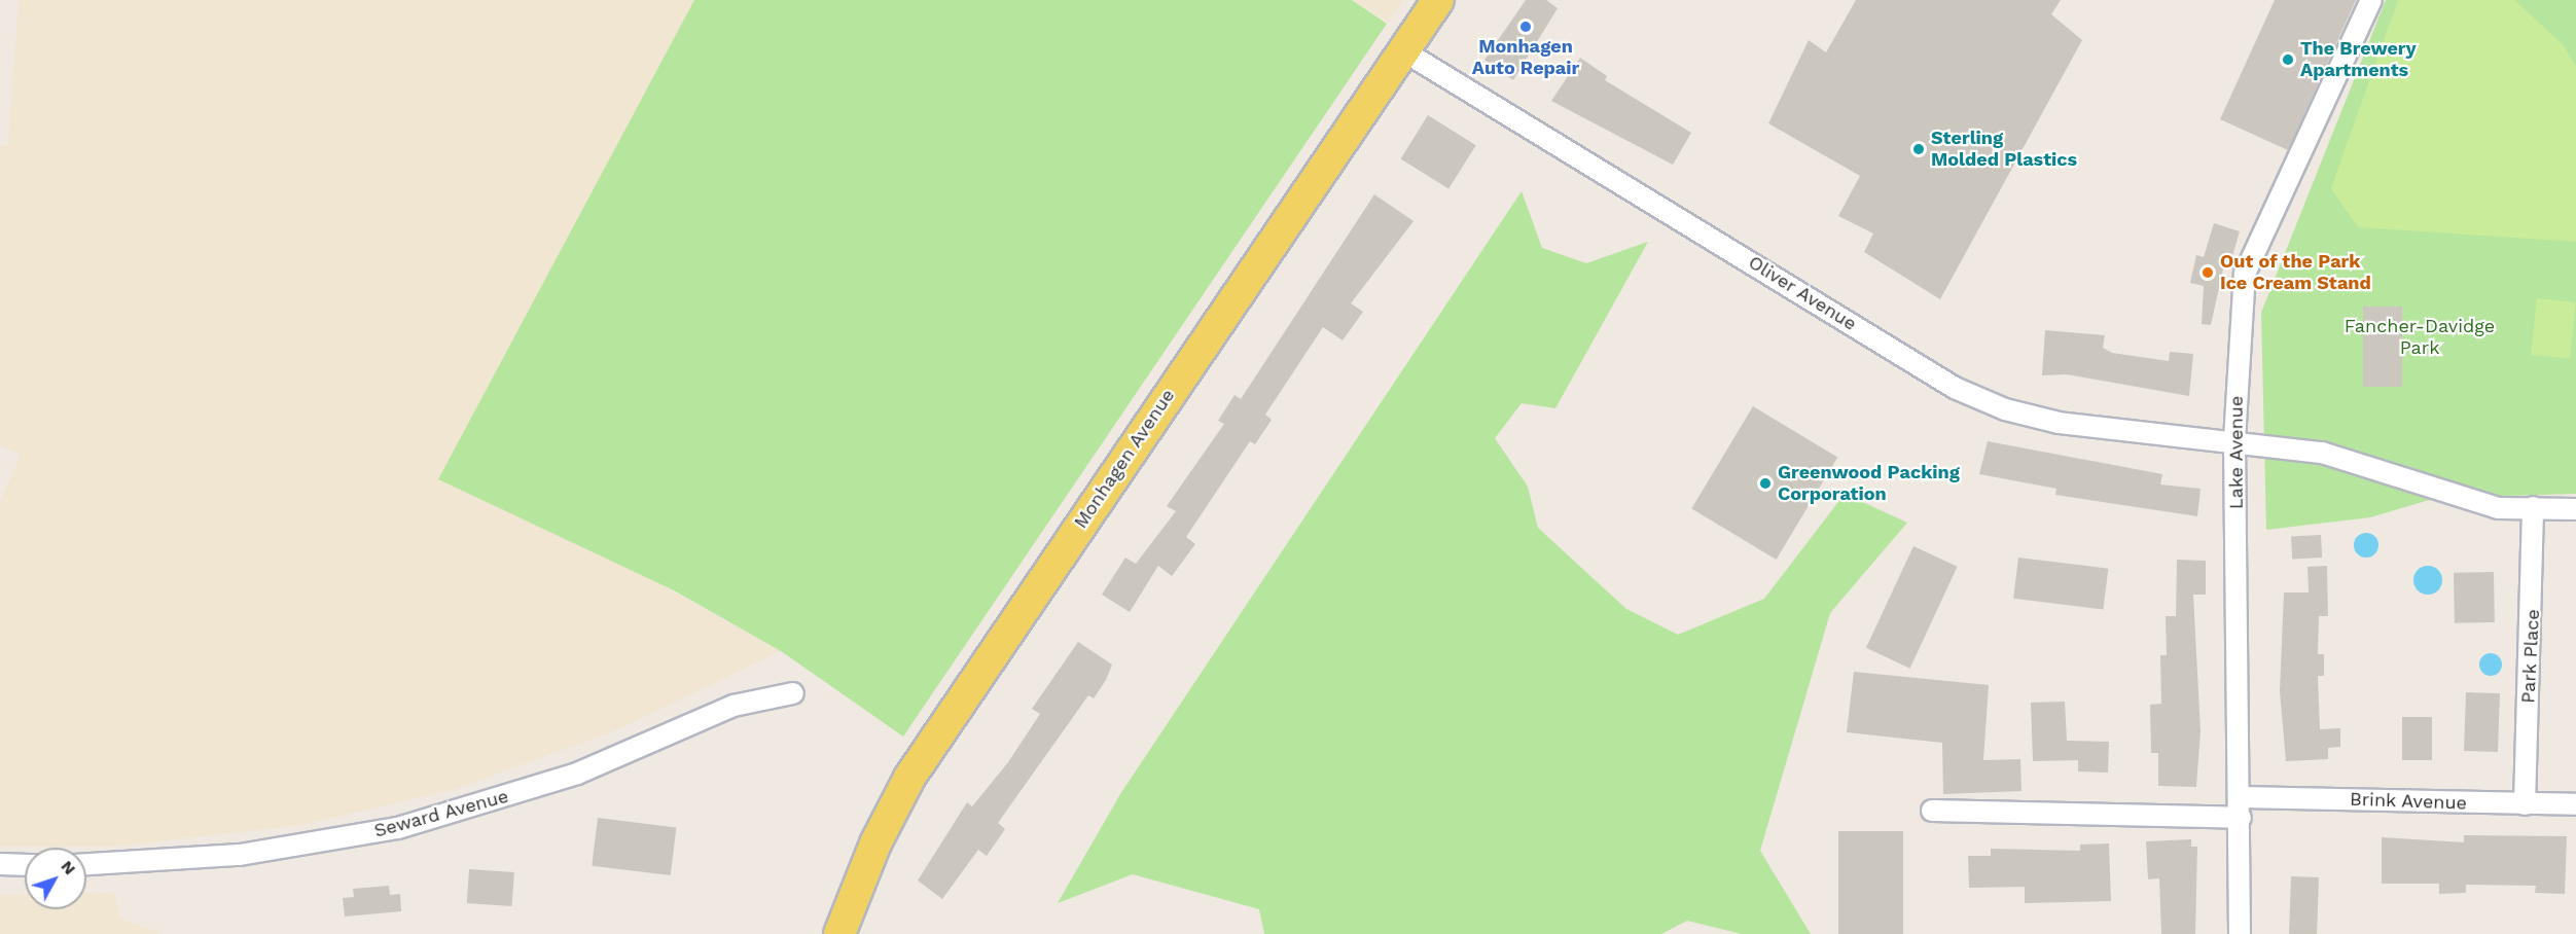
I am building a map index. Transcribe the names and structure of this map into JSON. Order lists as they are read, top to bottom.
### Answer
{
  "streets": {
    "main road": ["Monhagen Avenue"],
    "street": [
      "Oliver Avenue",
      "Lake Avenue",
      "Park Place",
      "Brink Avenue",
      "Seward Avenue"
    ]
  },
  "crossings": [
    ["Oliver Avenue", "Lake Avenue"],
    ["Oliver Avenue", "Monhagen Avenue"],
    ["Oliver Avenue", "Park Place"],
    ["Lake Avenue", "Brink Avenue"],
    ["Park Place", "Brink Avenue"]
  ],
  "parks": ["Fancher-Davidge Park"],
  "places": [
    "Monhagen Auto Repair",
    "The Brewery Apartments",
    "Sterling Molded Plastics",
    "Out of the Park Ice Cream Stand",
    "Greenwood Packing Corporation"
  ],
  "north": "top right"
}
